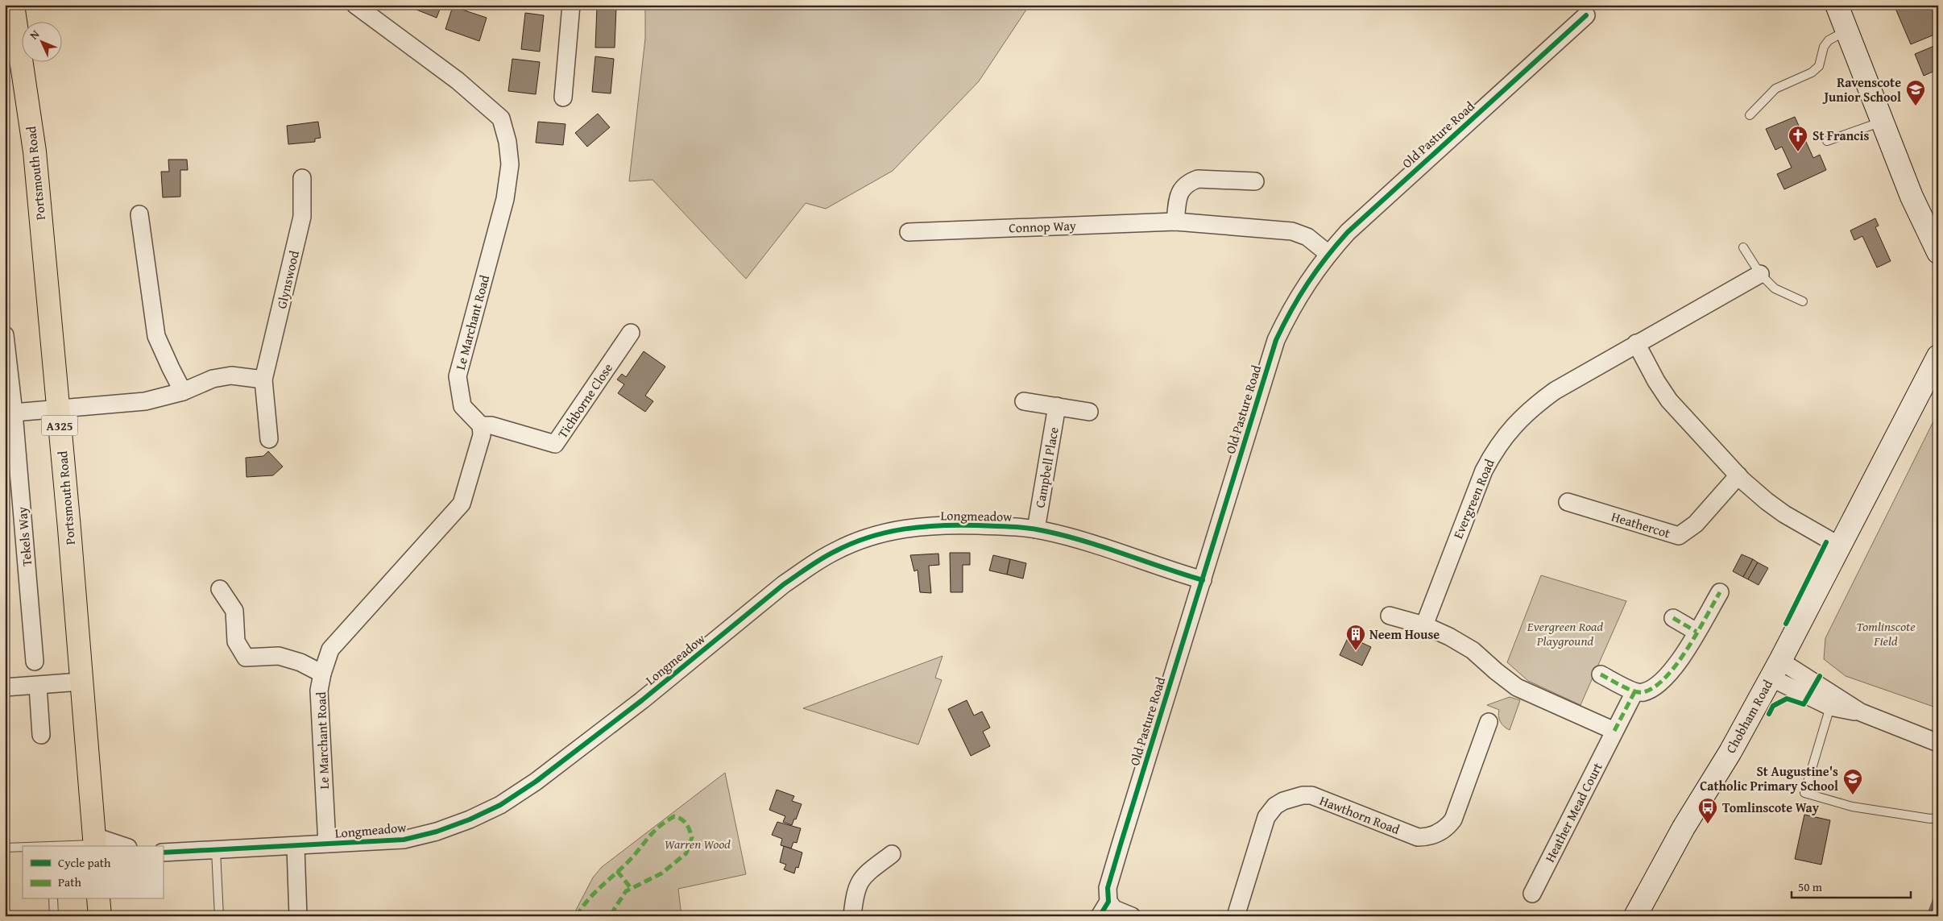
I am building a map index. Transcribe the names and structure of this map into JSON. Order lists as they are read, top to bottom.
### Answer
{
  "streets": {
    "main road": ["Portsmouth Road", "A325", "Chobham Road"],
    "street": [
      "Old Pasture Road",
      "Connop Way",
      "Glynswood",
      "Le Marchant Road",
      "Tichborne Close",
      "Campbell Place",
      "Evergreen Road",
      "Longmeadow",
      "Heathercot",
      "Tekels Way",
      "Heather Mead Court",
      "Hawthorn Road"
    ]
  },
  "crossings": [
    ["Old Pasture Road", "Connop Way"],
    ["Old Pasture Road", "Longmeadow"],
    ["Le Marchant Road", "Tichborne Close"],
    ["Le Marchant Road", "Longmeadow"],
    ["Campbell Place", "Longmeadow"]
  ],
  "parks": ["Evergreen Road Playground", "Tomlinscote Field", "Warren Wood"],
  "places": {
    "school or university": ["Ravenscote Junior School", "St Augustine's Catholic Primary School"],
    "church": ["St Francis"],
    "building": ["Neem House"],
    "bus stop": ["Tomlinscote Way"]
  },
  "legend": ["Cycle path", "Path"],
  "scale_bar": "50 m",
  "north": "top left"
}
